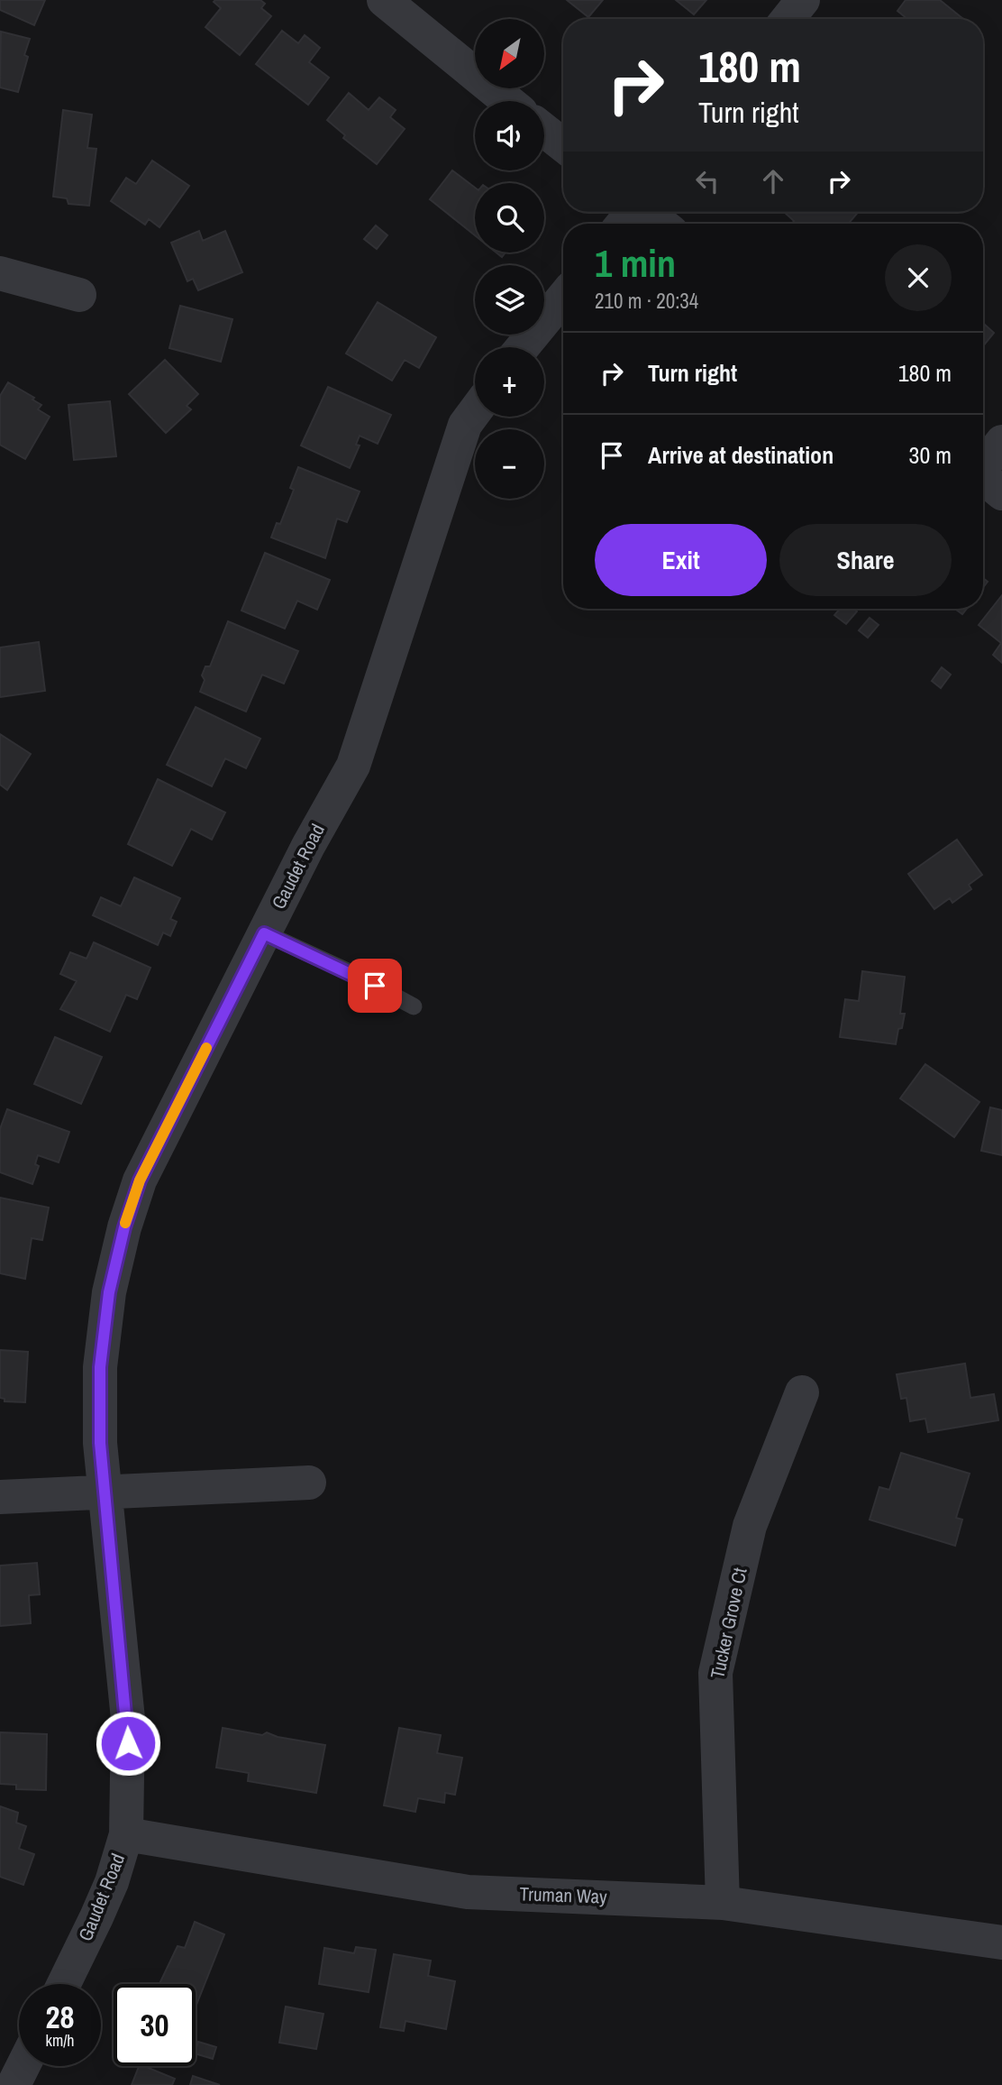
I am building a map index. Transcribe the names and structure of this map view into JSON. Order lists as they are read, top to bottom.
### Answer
{
  "streets": {
    "street": ["Gaudet Road", "Tucker Grove Ct", "Truman Way"]
  },
  "crossings": [
    ["Gaudet Road", "Truman Way"],
    ["Tucker Grove Ct", "Truman Way"]
  ],
  "north": "bottom left",
  "page": {
    "map_buttons": ["+", "−"],
    "turn": ["180 m", "Turn right"],
    "heading": ["1 min", "210 m · 20:34"],
    "list": [
      {
        "name": "Turn right",
        "value": "180 m"
      },
      {
        "name": "Arrive at destination",
        "value": "30 m"
      }
    ],
    "buttons": ["Exit", "Share"],
    "speed": "28 km/h",
    "limit": "30"
  }
}
